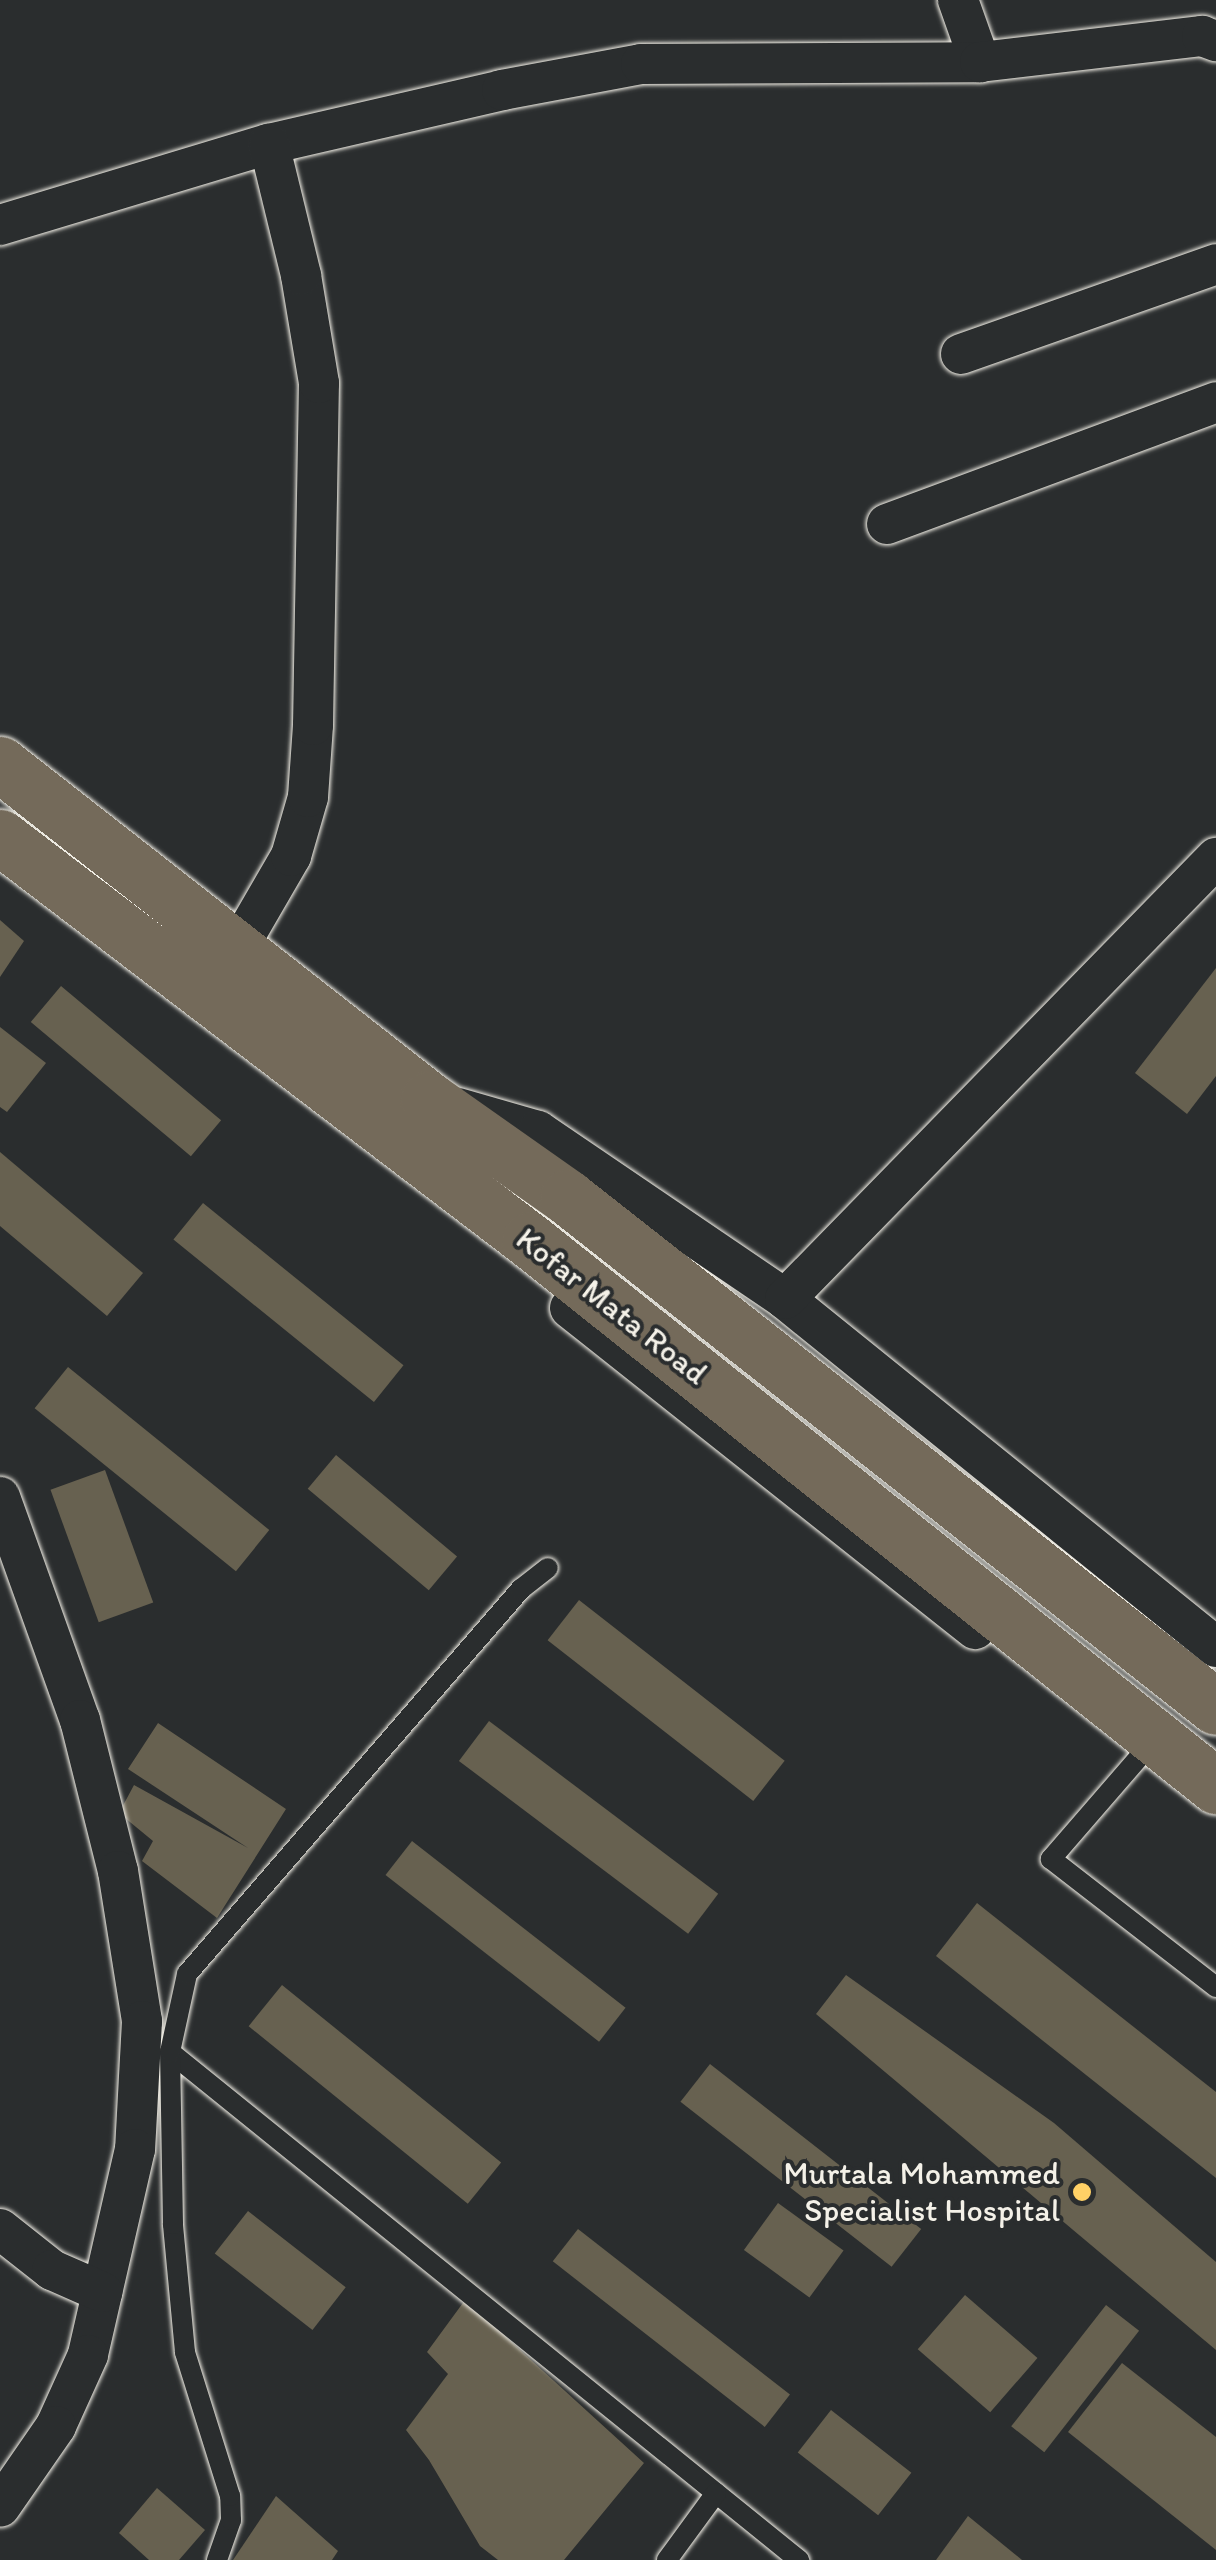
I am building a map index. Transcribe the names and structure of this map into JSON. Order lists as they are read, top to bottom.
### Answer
{
  "streets": {
    "main road": ["Kofar Mata Road"]
  },
  "places": ["Murtala Mohammed Specialist Hospital"]
}
